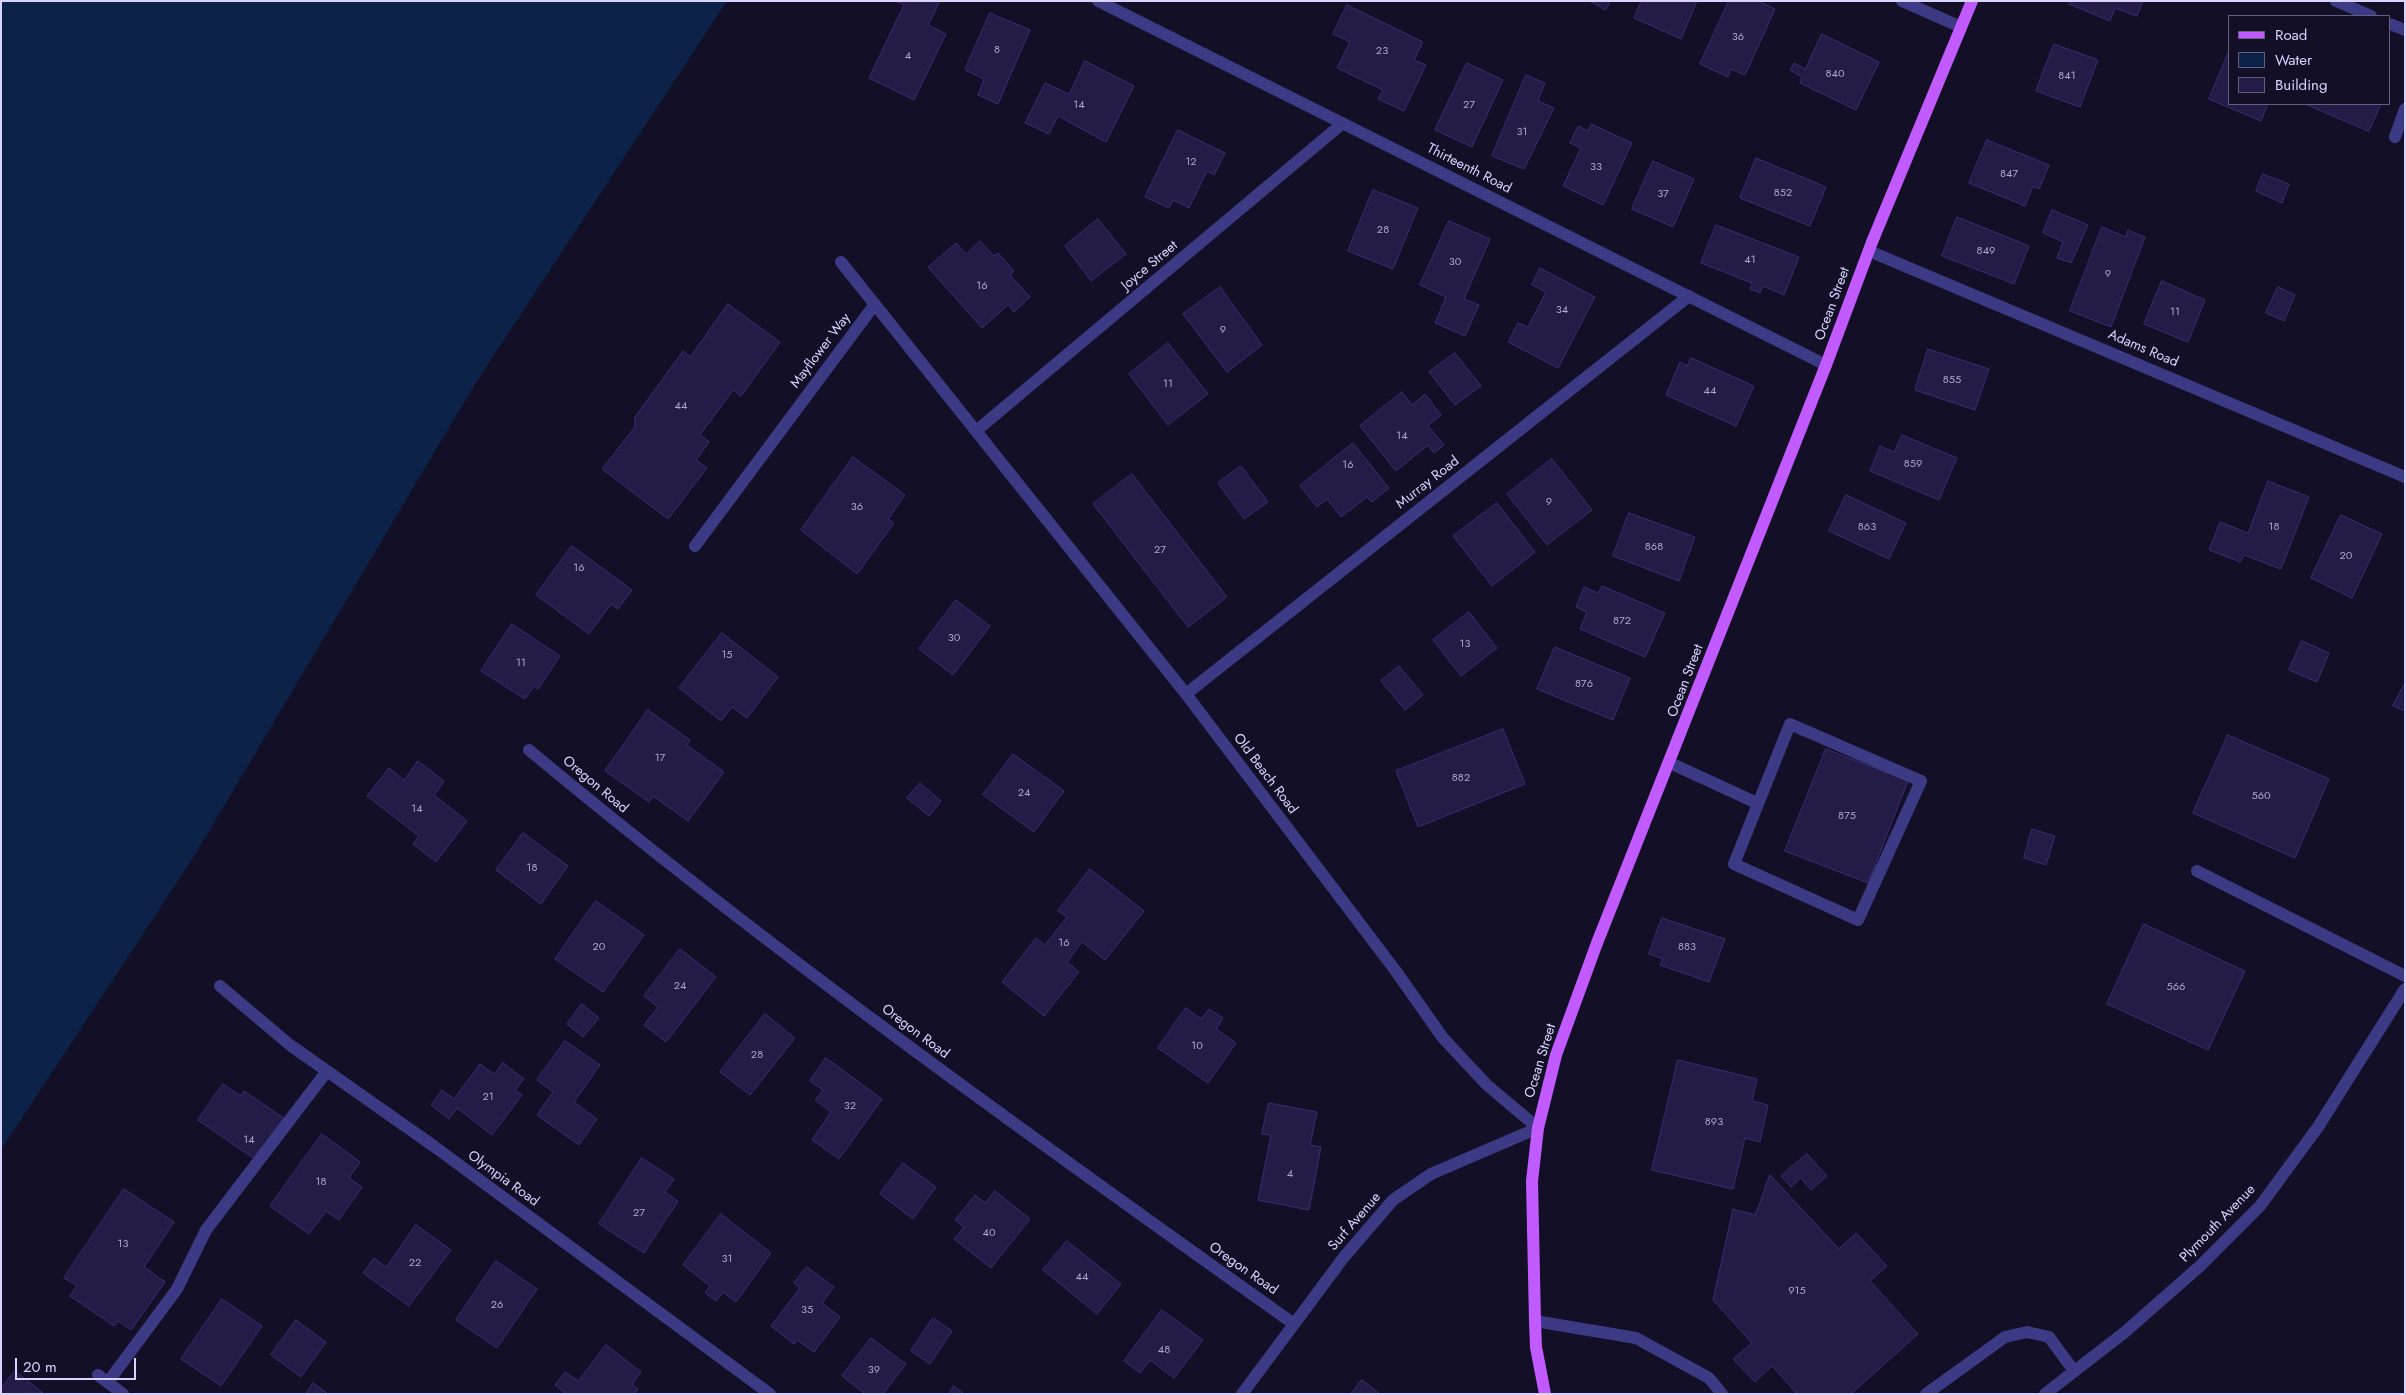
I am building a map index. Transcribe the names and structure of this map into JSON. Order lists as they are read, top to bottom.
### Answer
{
  "streets": {
    "main road": ["Ocean Street"],
    "street": [
      "Thirteenth Road",
      "Joyce Street",
      "Adams Road",
      "Mayflower Way",
      "Murray Road",
      "Old Beach Road",
      "Oregon Road",
      "Olympia Road",
      "Surf Avenue",
      "Plymouth Avenue"
    ]
  },
  "crossings": [
    ["Thirteenth Road", "Joyce Street"],
    ["Thirteenth Road", "Ocean Street"],
    ["Thirteenth Road", "Murray Road"],
    ["Joyce Street", "Old Beach Road"],
    ["Ocean Street", "Adams Road"],
    ["Ocean Street", "Old Beach Road"],
    ["Ocean Street", "Surf Avenue"],
    ["Murray Road", "Old Beach Road"],
    ["Old Beach Road", "Surf Avenue"],
    ["Oregon Road", "Surf Avenue"]
  ],
  "house_numbers": [
    "36",
    "8",
    "23",
    "4",
    "840",
    "841",
    "14",
    "27",
    "31",
    "12",
    "33",
    "847",
    "852",
    "37",
    "28",
    "849",
    "41",
    "30",
    "9",
    "16",
    "34",
    "11",
    "9",
    "855",
    "11",
    "44",
    "44",
    "14",
    "859",
    "16",
    "9",
    "36",
    "863",
    "18",
    "868",
    "27",
    "20",
    "16",
    "872",
    "30",
    "13",
    "15",
    "11",
    "876",
    "17",
    "882",
    "24",
    "560",
    "14",
    "875",
    "18",
    "16",
    "20",
    "883",
    "24",
    "566",
    "10",
    "28",
    "21",
    "32",
    "893",
    "14",
    "4",
    "18",
    "27",
    "40",
    "13",
    "31",
    "22",
    "44",
    "915",
    "26",
    "35",
    "48",
    "39"
  ],
  "legend": ["Road", "Water", "Building"],
  "scale_bar": "20 m"
}
